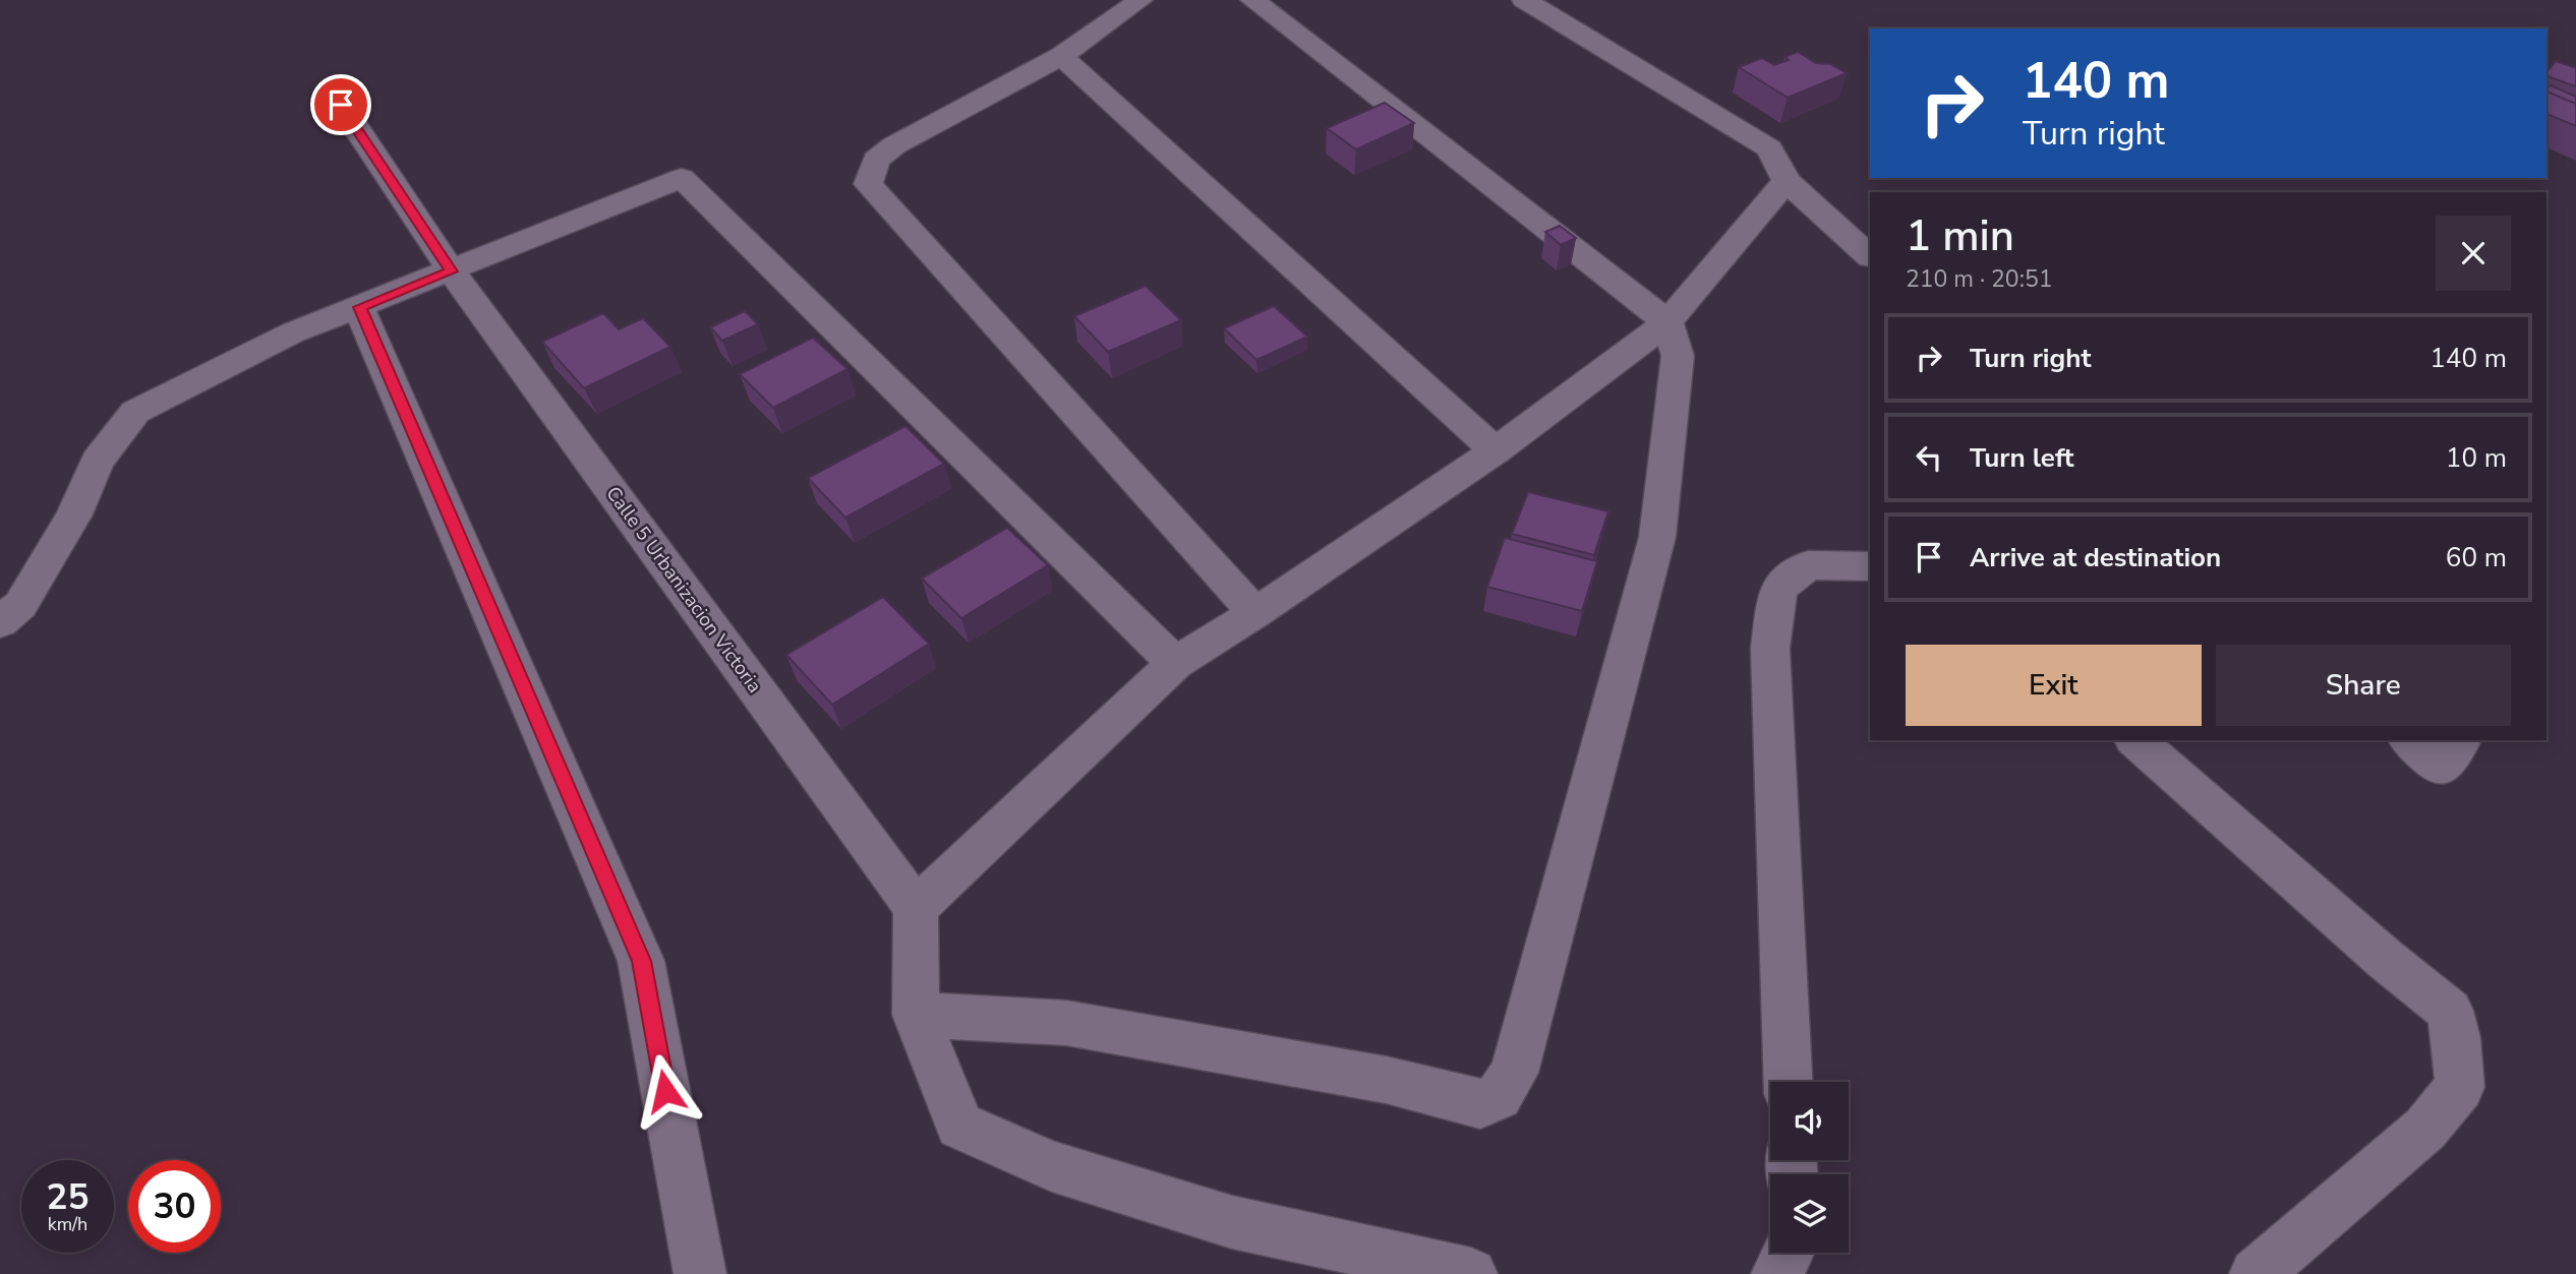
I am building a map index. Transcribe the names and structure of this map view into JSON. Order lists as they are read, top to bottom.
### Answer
{
  "streets": {
    "street": ["Calle 5 Urbanizacion Victoria"]
  },
  "page": {
    "turn": ["140 m", "Turn right"],
    "heading": ["1 min", "210 m · 20:51"],
    "list": [
      {
        "name": "Turn right",
        "value": "140 m"
      },
      {
        "name": "Turn left",
        "value": "10 m"
      },
      {
        "name": "Arrive at destination",
        "value": "60 m"
      }
    ],
    "buttons": ["Exit", "Share"],
    "speed": "25 km/h",
    "limit": "30"
  }
}
